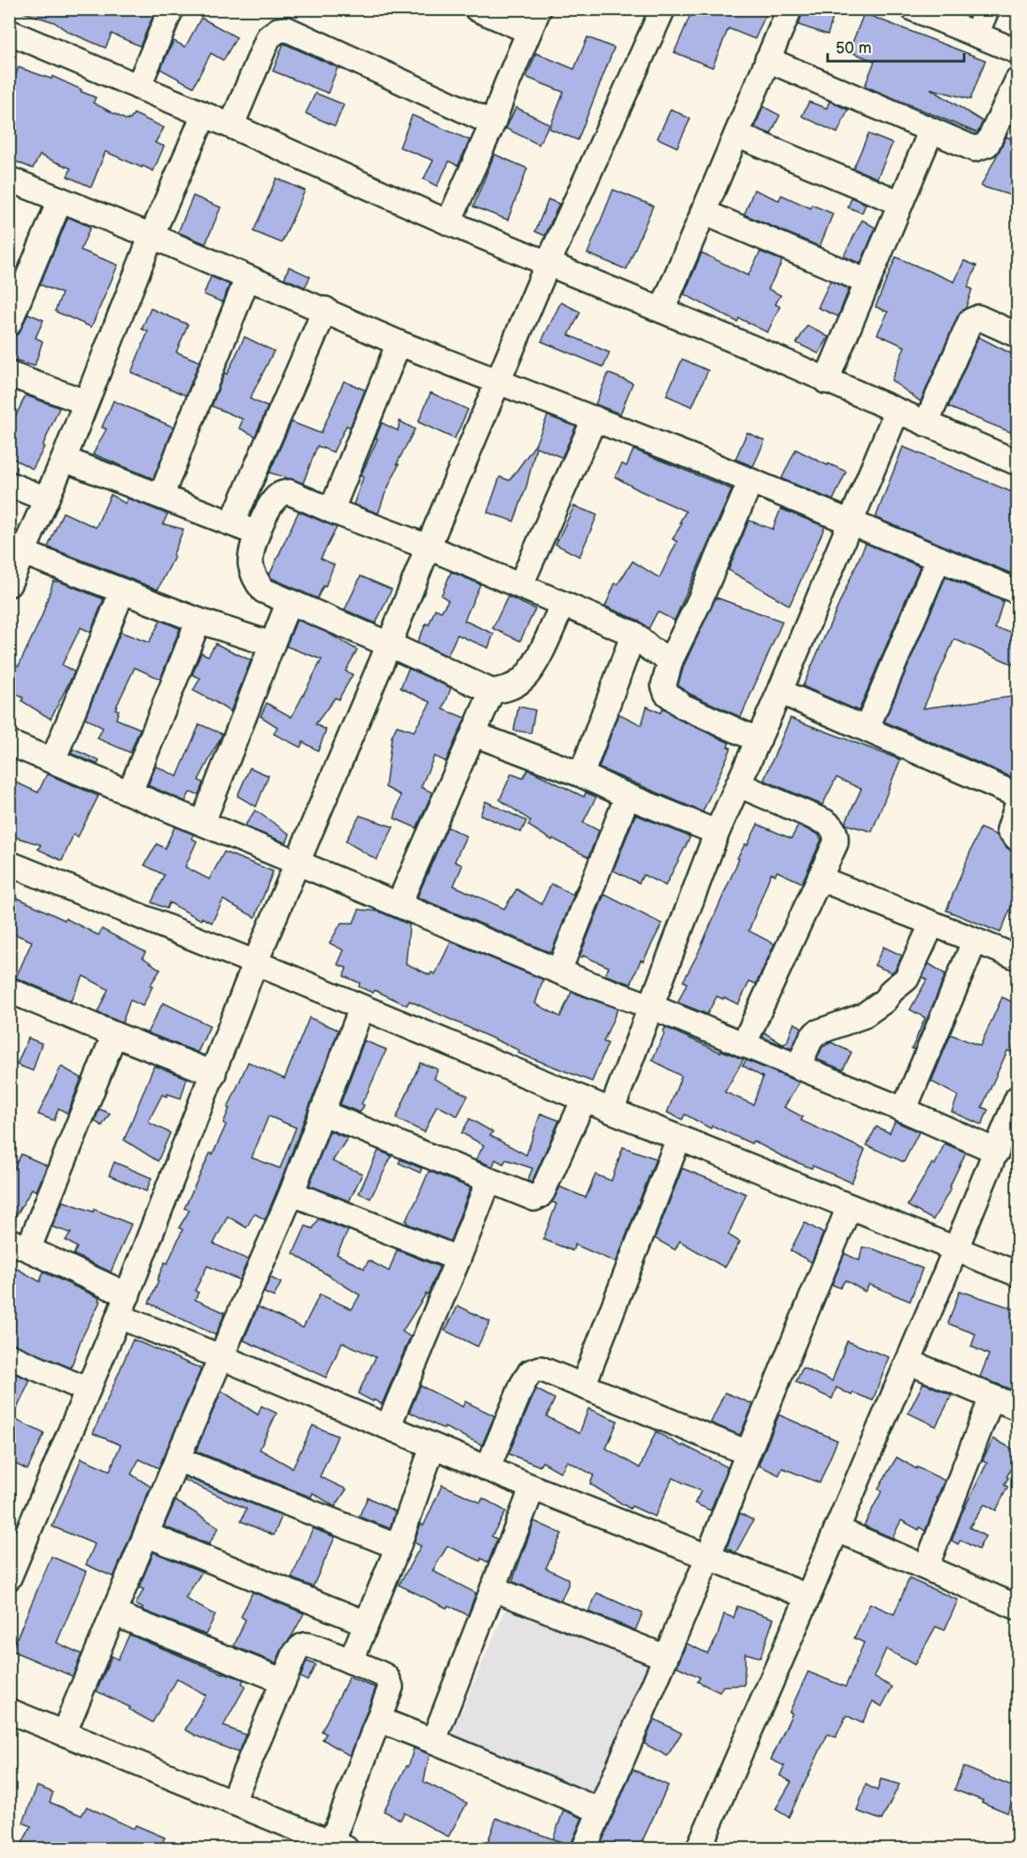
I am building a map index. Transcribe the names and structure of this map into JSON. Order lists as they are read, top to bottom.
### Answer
{
  "scale_bar": "50 m"
}
